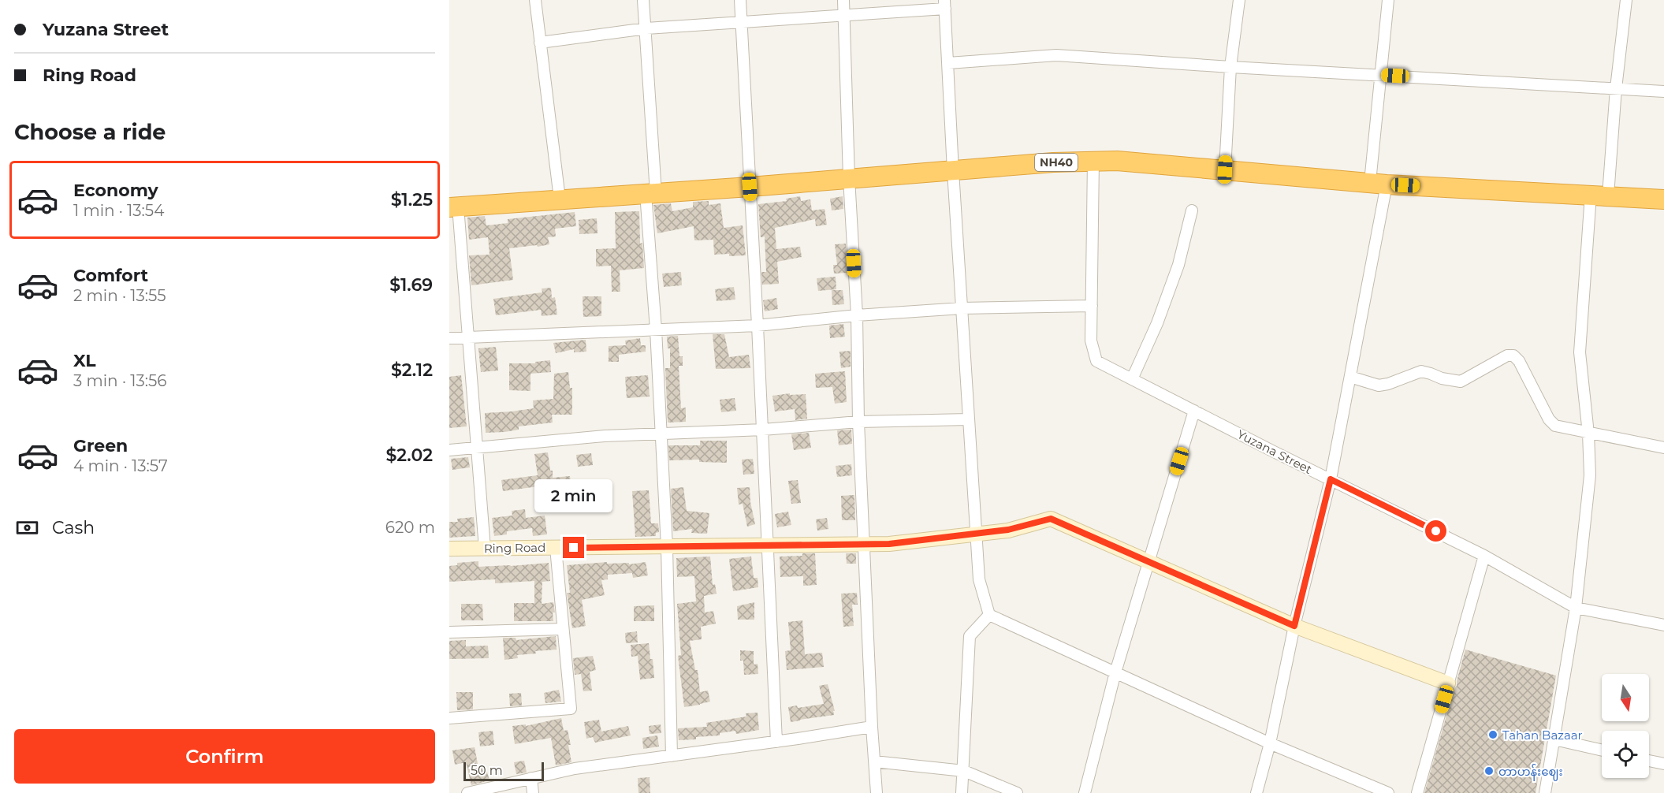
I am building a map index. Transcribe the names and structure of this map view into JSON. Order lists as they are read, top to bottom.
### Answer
{
  "streets": {
    "highway": ["NH40"],
    "street": ["Yuzana Street", "Ring Road"]
  },
  "crossings": [
    ["NH40", "Yuzana Street"]
  ],
  "places": ["Tahan Bazaar", "တာဟန်းဈေး"],
  "scale_bar": "50 m",
  "north": "bottom",
  "page": {
    "banner": ["Yuzana Street", "Ring Road"],
    "heading": "Choose a ride",
    "list": [
      {
        "name": "Economy",
        "note": "1 min · 13:54",
        "value": "$1.25"
      },
      {
        "name": "Comfort",
        "note": "2 min · 13:55",
        "value": "$1.69"
      },
      {
        "name": "XL",
        "note": "3 min · 13:56",
        "value": "$2.12"
      },
      {
        "name": "Green",
        "note": "4 min · 13:57",
        "value": "$2.02"
      }
    ],
    "bubble": "2 min",
    "pay": ["Cash", "620 m"],
    "buttons": "Confirm",
    "scale": "50 m"
  }
}
